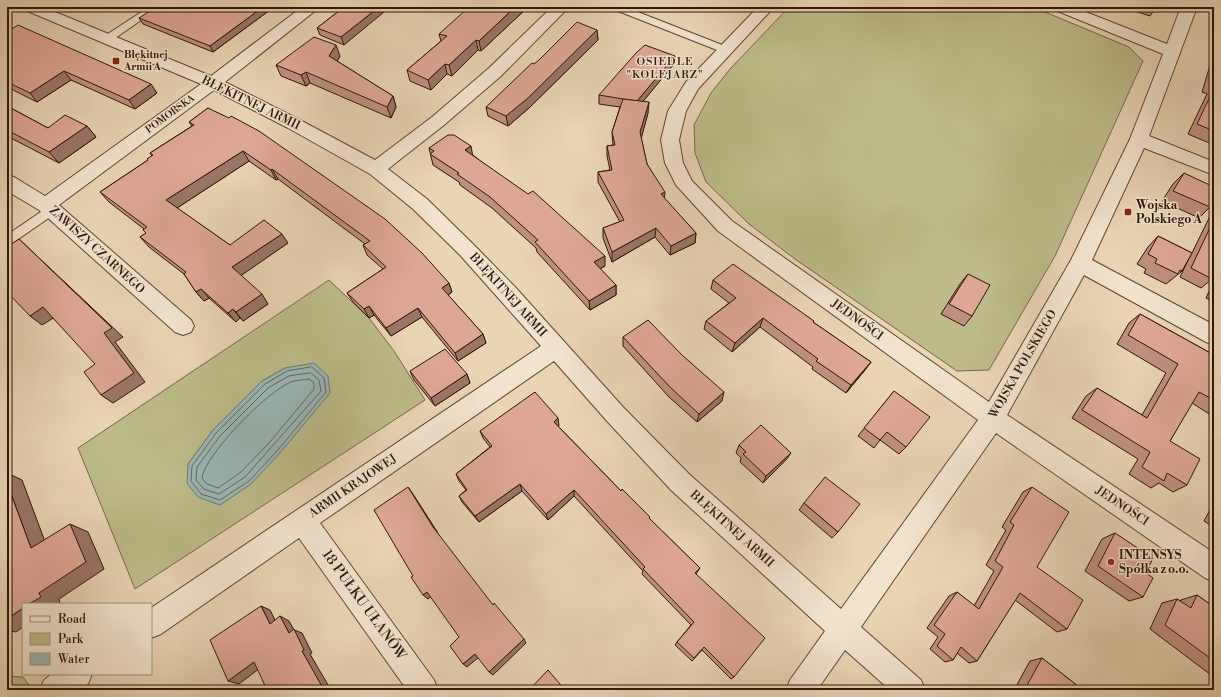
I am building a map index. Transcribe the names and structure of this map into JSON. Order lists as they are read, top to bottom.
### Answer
{
  "streets": {
    "street": [
      "BŁĘKITNEJ ARMII",
      "POMORSKA",
      "ZAWISZY CZARNEGO",
      "JEDNOŚCI",
      "WOJSKA POLSKIEGO",
      "ARMII KRAJOWEJ",
      "18 PUŁKU UŁANÓW"
    ]
  },
  "crossings": [
    ["BŁĘKITNEJ ARMII", "POMORSKA"],
    ["BŁĘKITNEJ ARMII", "WOJSKA POLSKIEGO"],
    ["BŁĘKITNEJ ARMII", "ARMII KRAJOWEJ"],
    ["POMORSKA", "ZAWISZY CZARNEGO"],
    ["JEDNOŚCI", "WOJSKA POLSKIEGO"],
    ["ARMII KRAJOWEJ", "18 PUŁKU UŁANÓW"]
  ],
  "districts": ["OSIEDLE \"KOLEJARZ\""],
  "places": {
    "transit": ["Błękitnej Armii A", "Wojska Polskiego A"],
    "other": ["INTENSYS Spółka z o.o."]
  },
  "legend": ["Road", "Park", "Water"]
}
